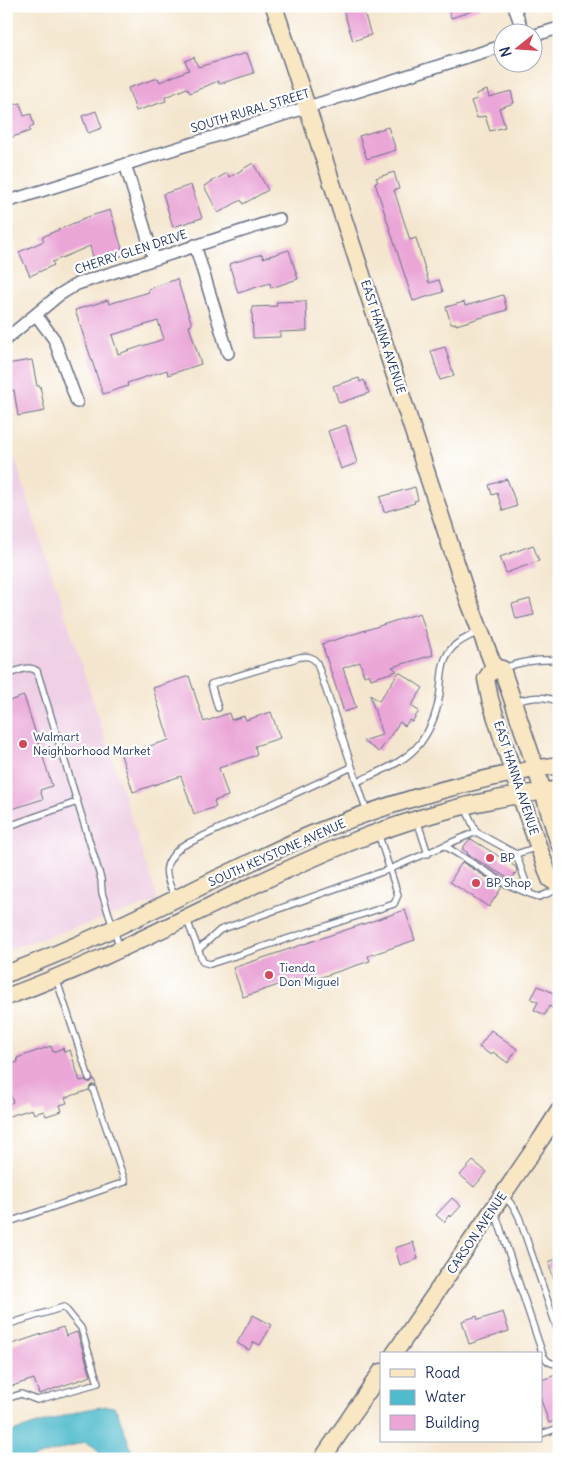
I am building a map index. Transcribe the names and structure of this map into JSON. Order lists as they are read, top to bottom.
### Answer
{
  "streets": {
    "main road": ["EAST HANNA AVENUE", "SOUTH KEYSTONE AVENUE", "CARSON AVENUE"],
    "street": ["SOUTH RURAL STREET", "CHERRY GLEN DRIVE"]
  },
  "crossings": [
    ["SOUTH RURAL STREET", "EAST HANNA AVENUE"],
    ["EAST HANNA AVENUE", "SOUTH KEYSTONE AVENUE"]
  ],
  "places": [
    "Walmart Neighborhood Market",
    "BP",
    "BP Shop",
    "Tienda Don Miguel"
  ],
  "legend": ["Road", "Water", "Building"],
  "north": "left"
}
